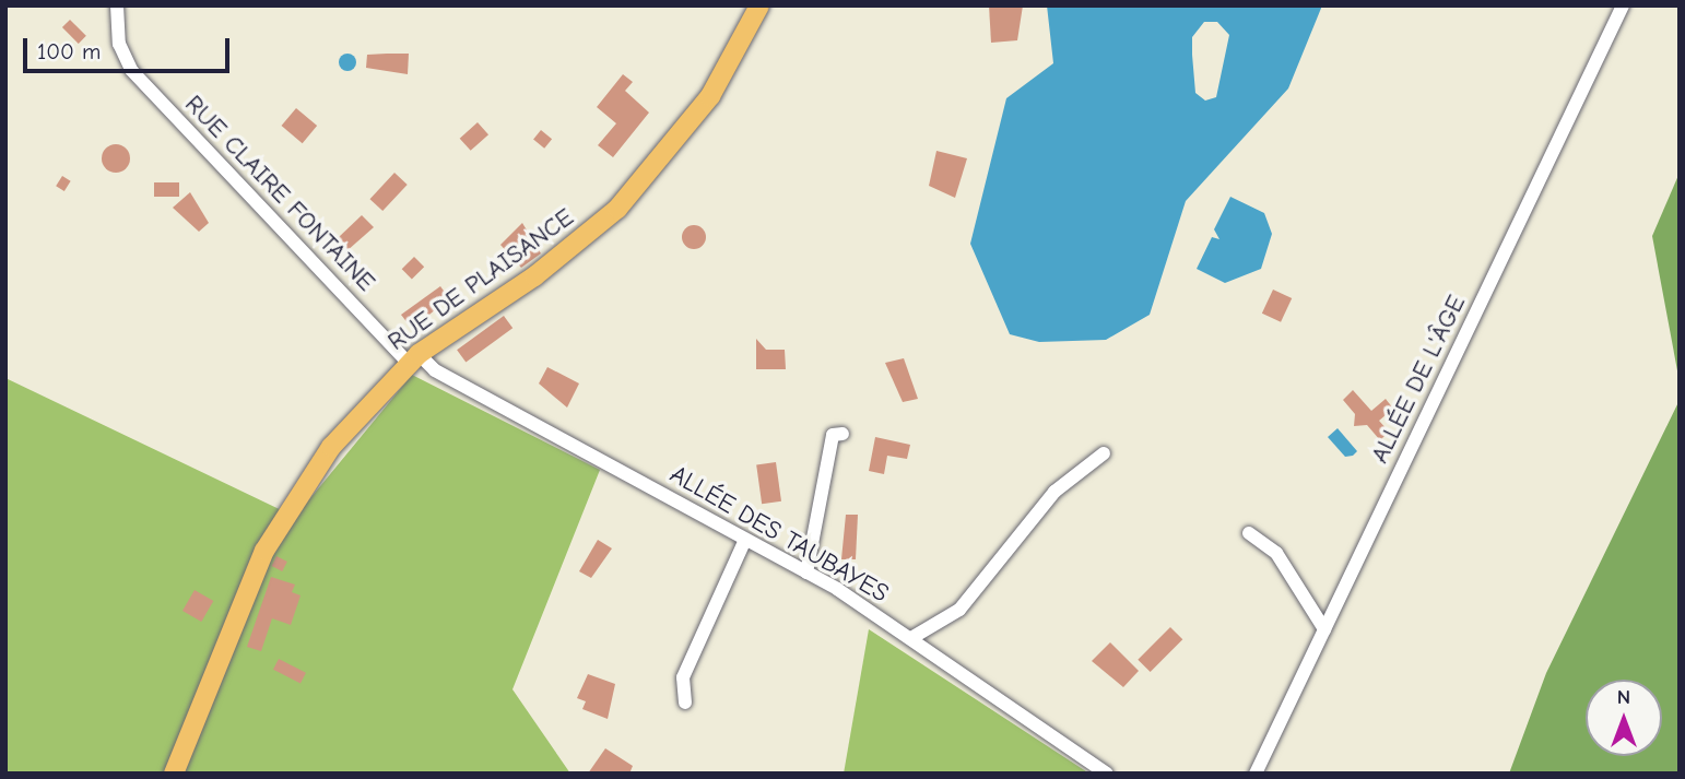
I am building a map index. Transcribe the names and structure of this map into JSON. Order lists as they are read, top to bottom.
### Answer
{
  "streets": {
    "main road": ["RUE DE PLAISANCE"],
    "street": ["RUE CLAIRE FONTAINE", "ALLÉE DE L'ÂGE", "ALLÉE DES TAUBAYES"]
  },
  "crossings": [
    ["RUE CLAIRE FONTAINE", "RUE DE PLAISANCE"],
    ["RUE CLAIRE FONTAINE", "ALLÉE DES TAUBAYES"],
    ["RUE DE PLAISANCE", "ALLÉE DES TAUBAYES"]
  ],
  "scale_bar": "100 m",
  "north": "top"
}
